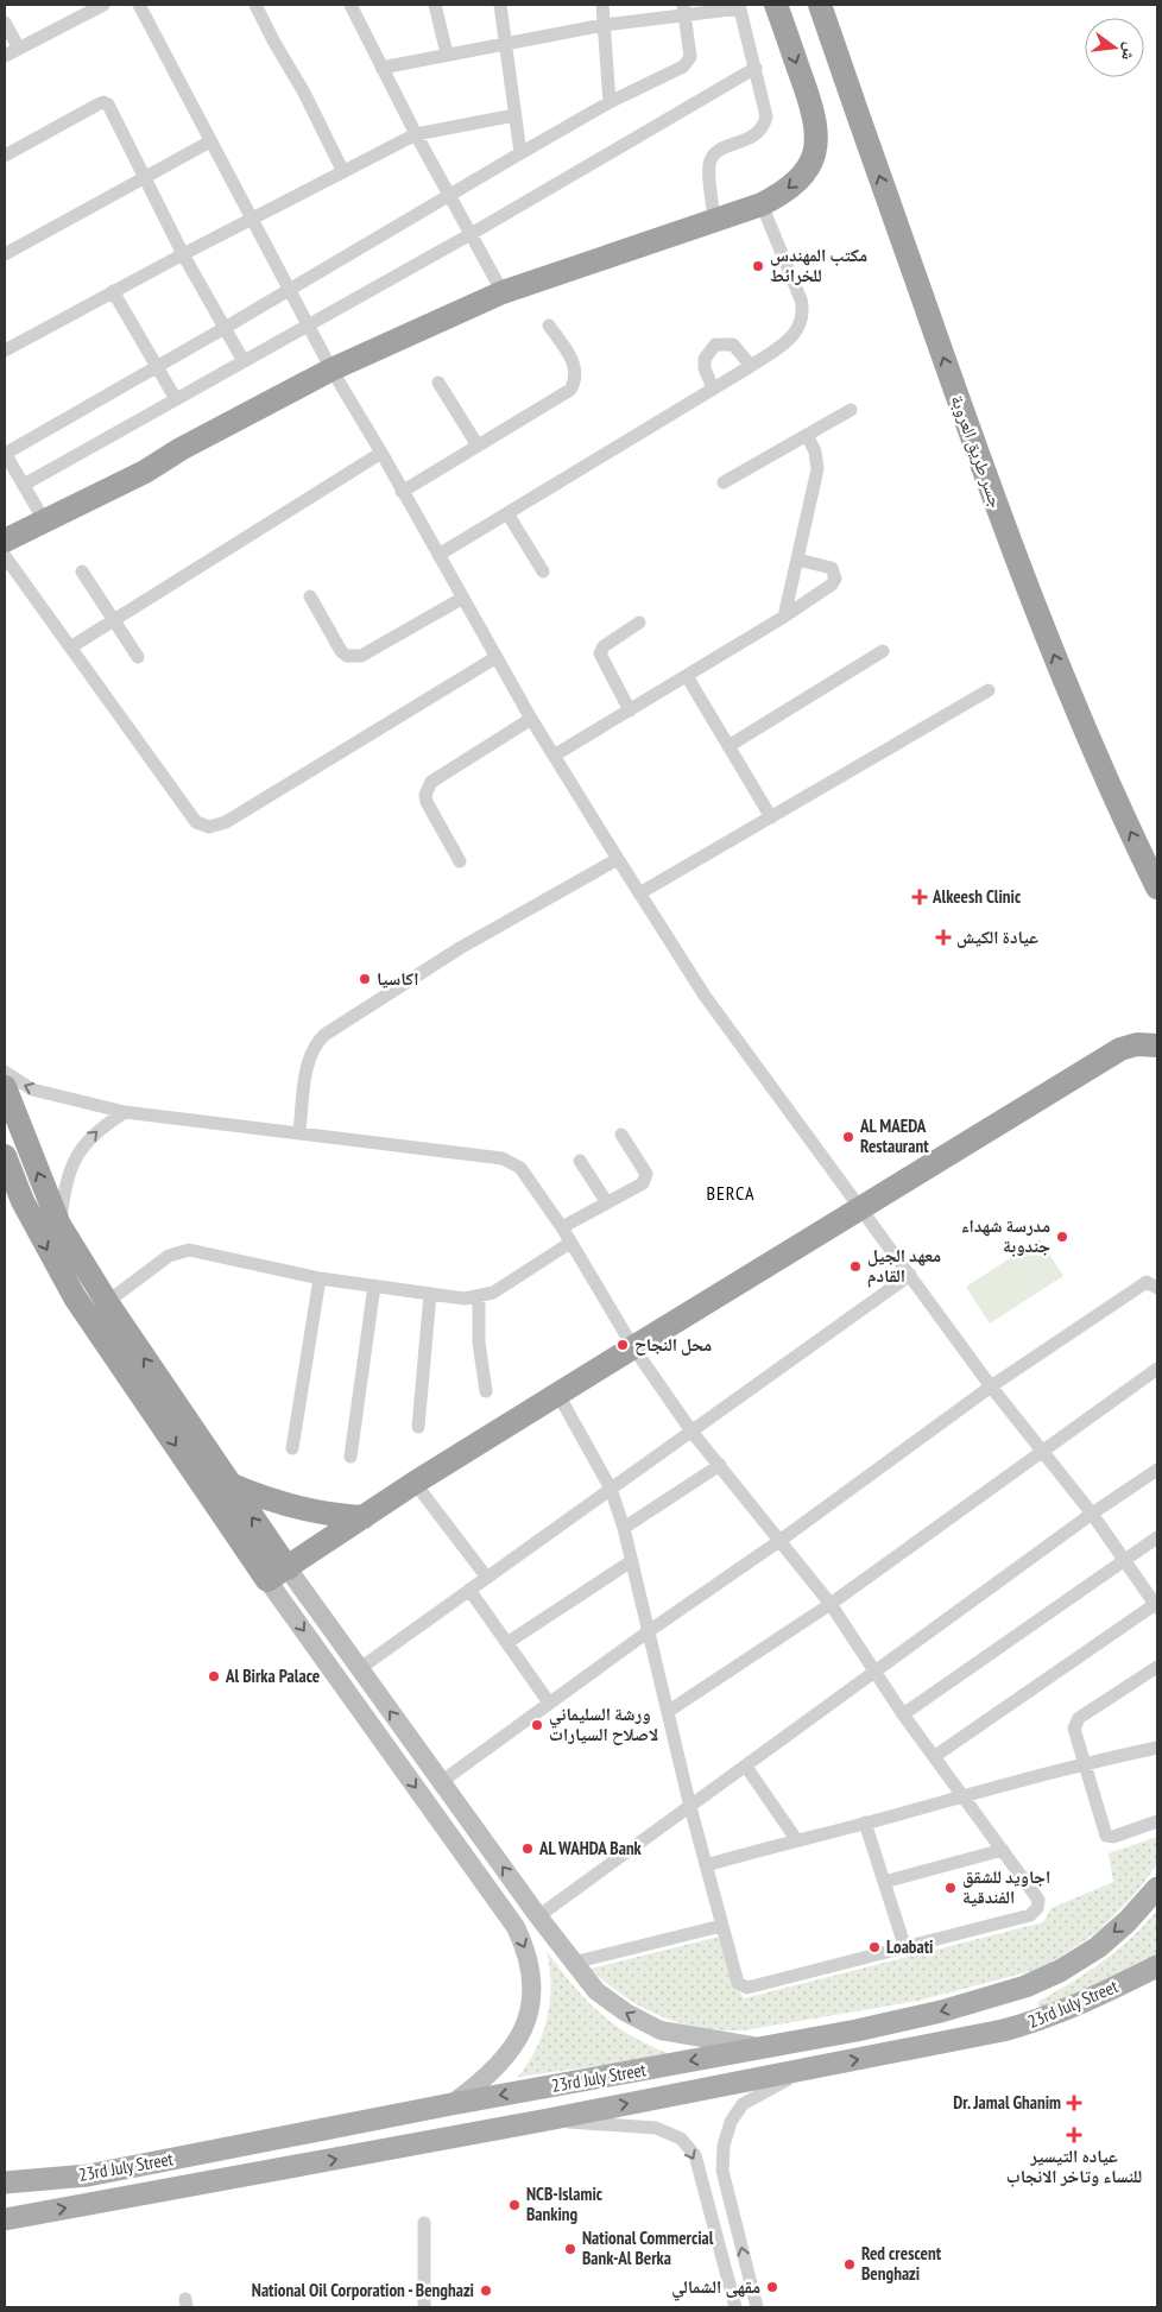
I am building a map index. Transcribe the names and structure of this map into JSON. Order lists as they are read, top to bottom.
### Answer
{
  "streets": {
    "highway": ["جسر طريق العروبة"],
    "main road": ["23rd July Street"]
  },
  "one_way": ["جسر طريق العروبة"],
  "districts": ["BERCA"],
  "places": {
    "other": [
      "مكتب المهندس للخرائط",
      "اكاسيا",
      "AL MAEDA Restaurant",
      "مدرسة شهداء جندوبة",
      "معهد الجيل القادم",
      "محل النجاح",
      "Al Birka Palace",
      "ورشة السليماني لاصلاح السيارات",
      "AL WAHDA Bank",
      "اجاويد للشقق الفندقية",
      "Loabati",
      "NCB-Islamic Banking",
      "National Commercial Bank-Al Berka",
      "Red crescent Benghazi",
      "مقهى الشمالي",
      "National Oil Corporation - Benghazi"
    ],
    "health": [
      "Alkeesh Clinic",
      "عيادة الكيش",
      "Dr. Jamal Ghanim",
      "عياده التيسير للنساء وتاخر الانجاب"
    ]
  },
  "north": "right"
}
